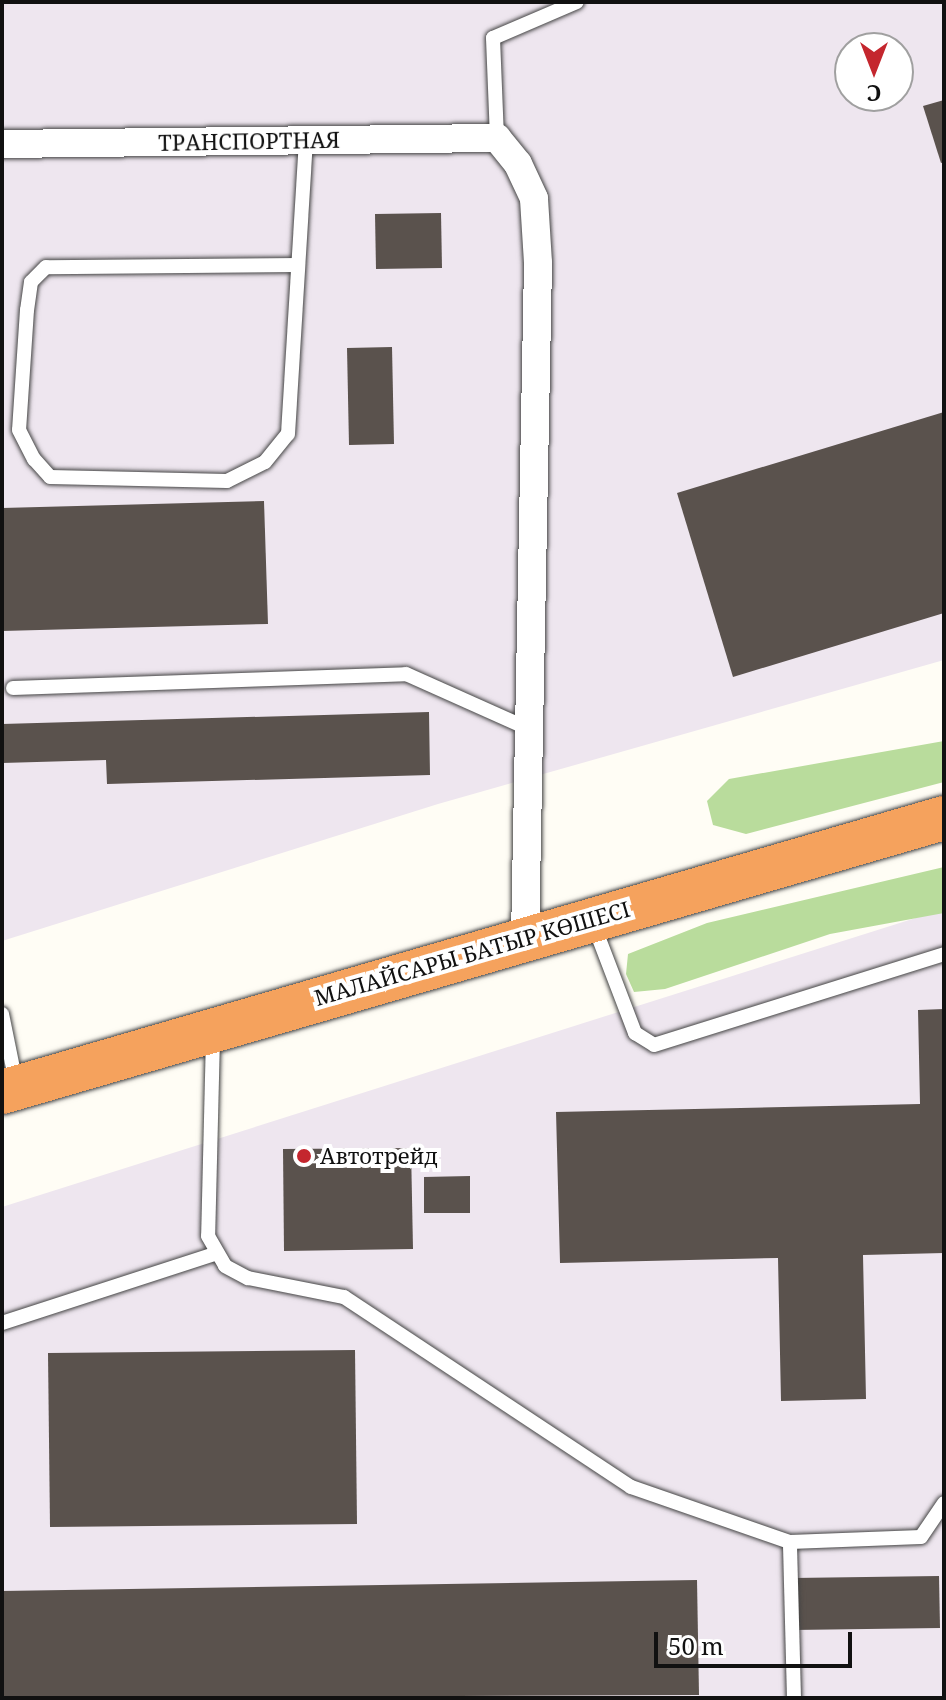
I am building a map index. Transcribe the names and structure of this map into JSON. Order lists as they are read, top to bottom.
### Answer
{
  "streets": {
    "highway": ["МАЛАЙСАРЫ БАТЫР КӨШЕСІ"],
    "street": ["ТРАНСПОРТНАЯ"]
  },
  "places": ["Автотрейд"],
  "scale_bar": "50 m",
  "north": "bottom"
}
